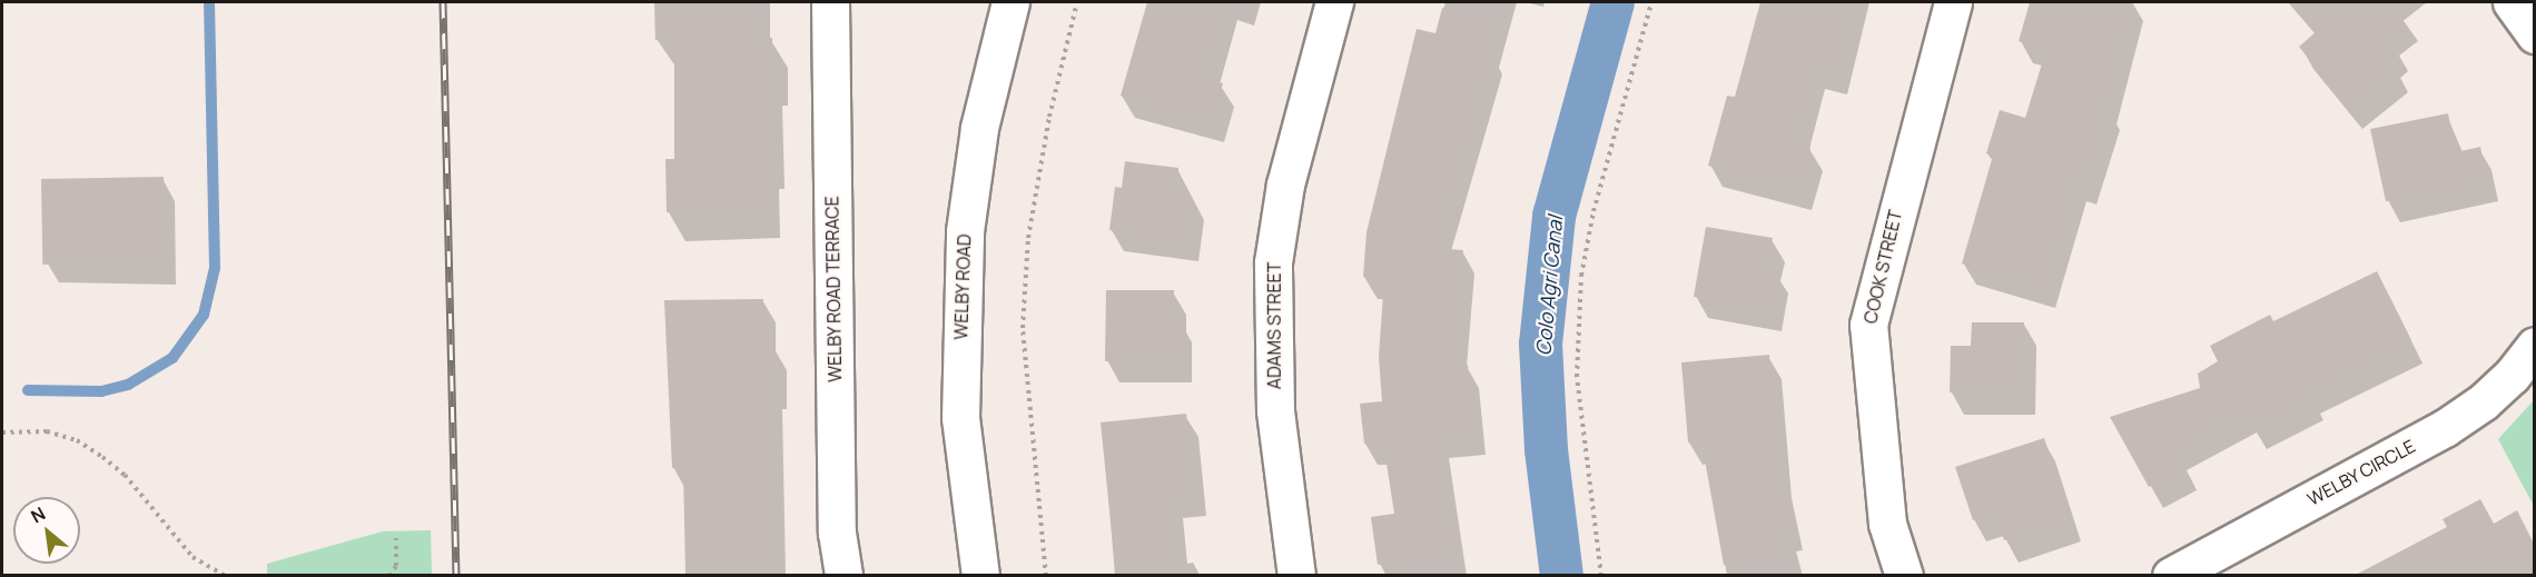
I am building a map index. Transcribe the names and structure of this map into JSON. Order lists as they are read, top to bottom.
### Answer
{
  "streets": {
    "street": [
      "COOK STREET",
      "WELBY ROAD",
      "WELBY ROAD TERRACE",
      "ADAMS STREET",
      "WELBY CIRCLE"
    ]
  },
  "water": ["Colo Agri Canal"],
  "north": "top left"
}
